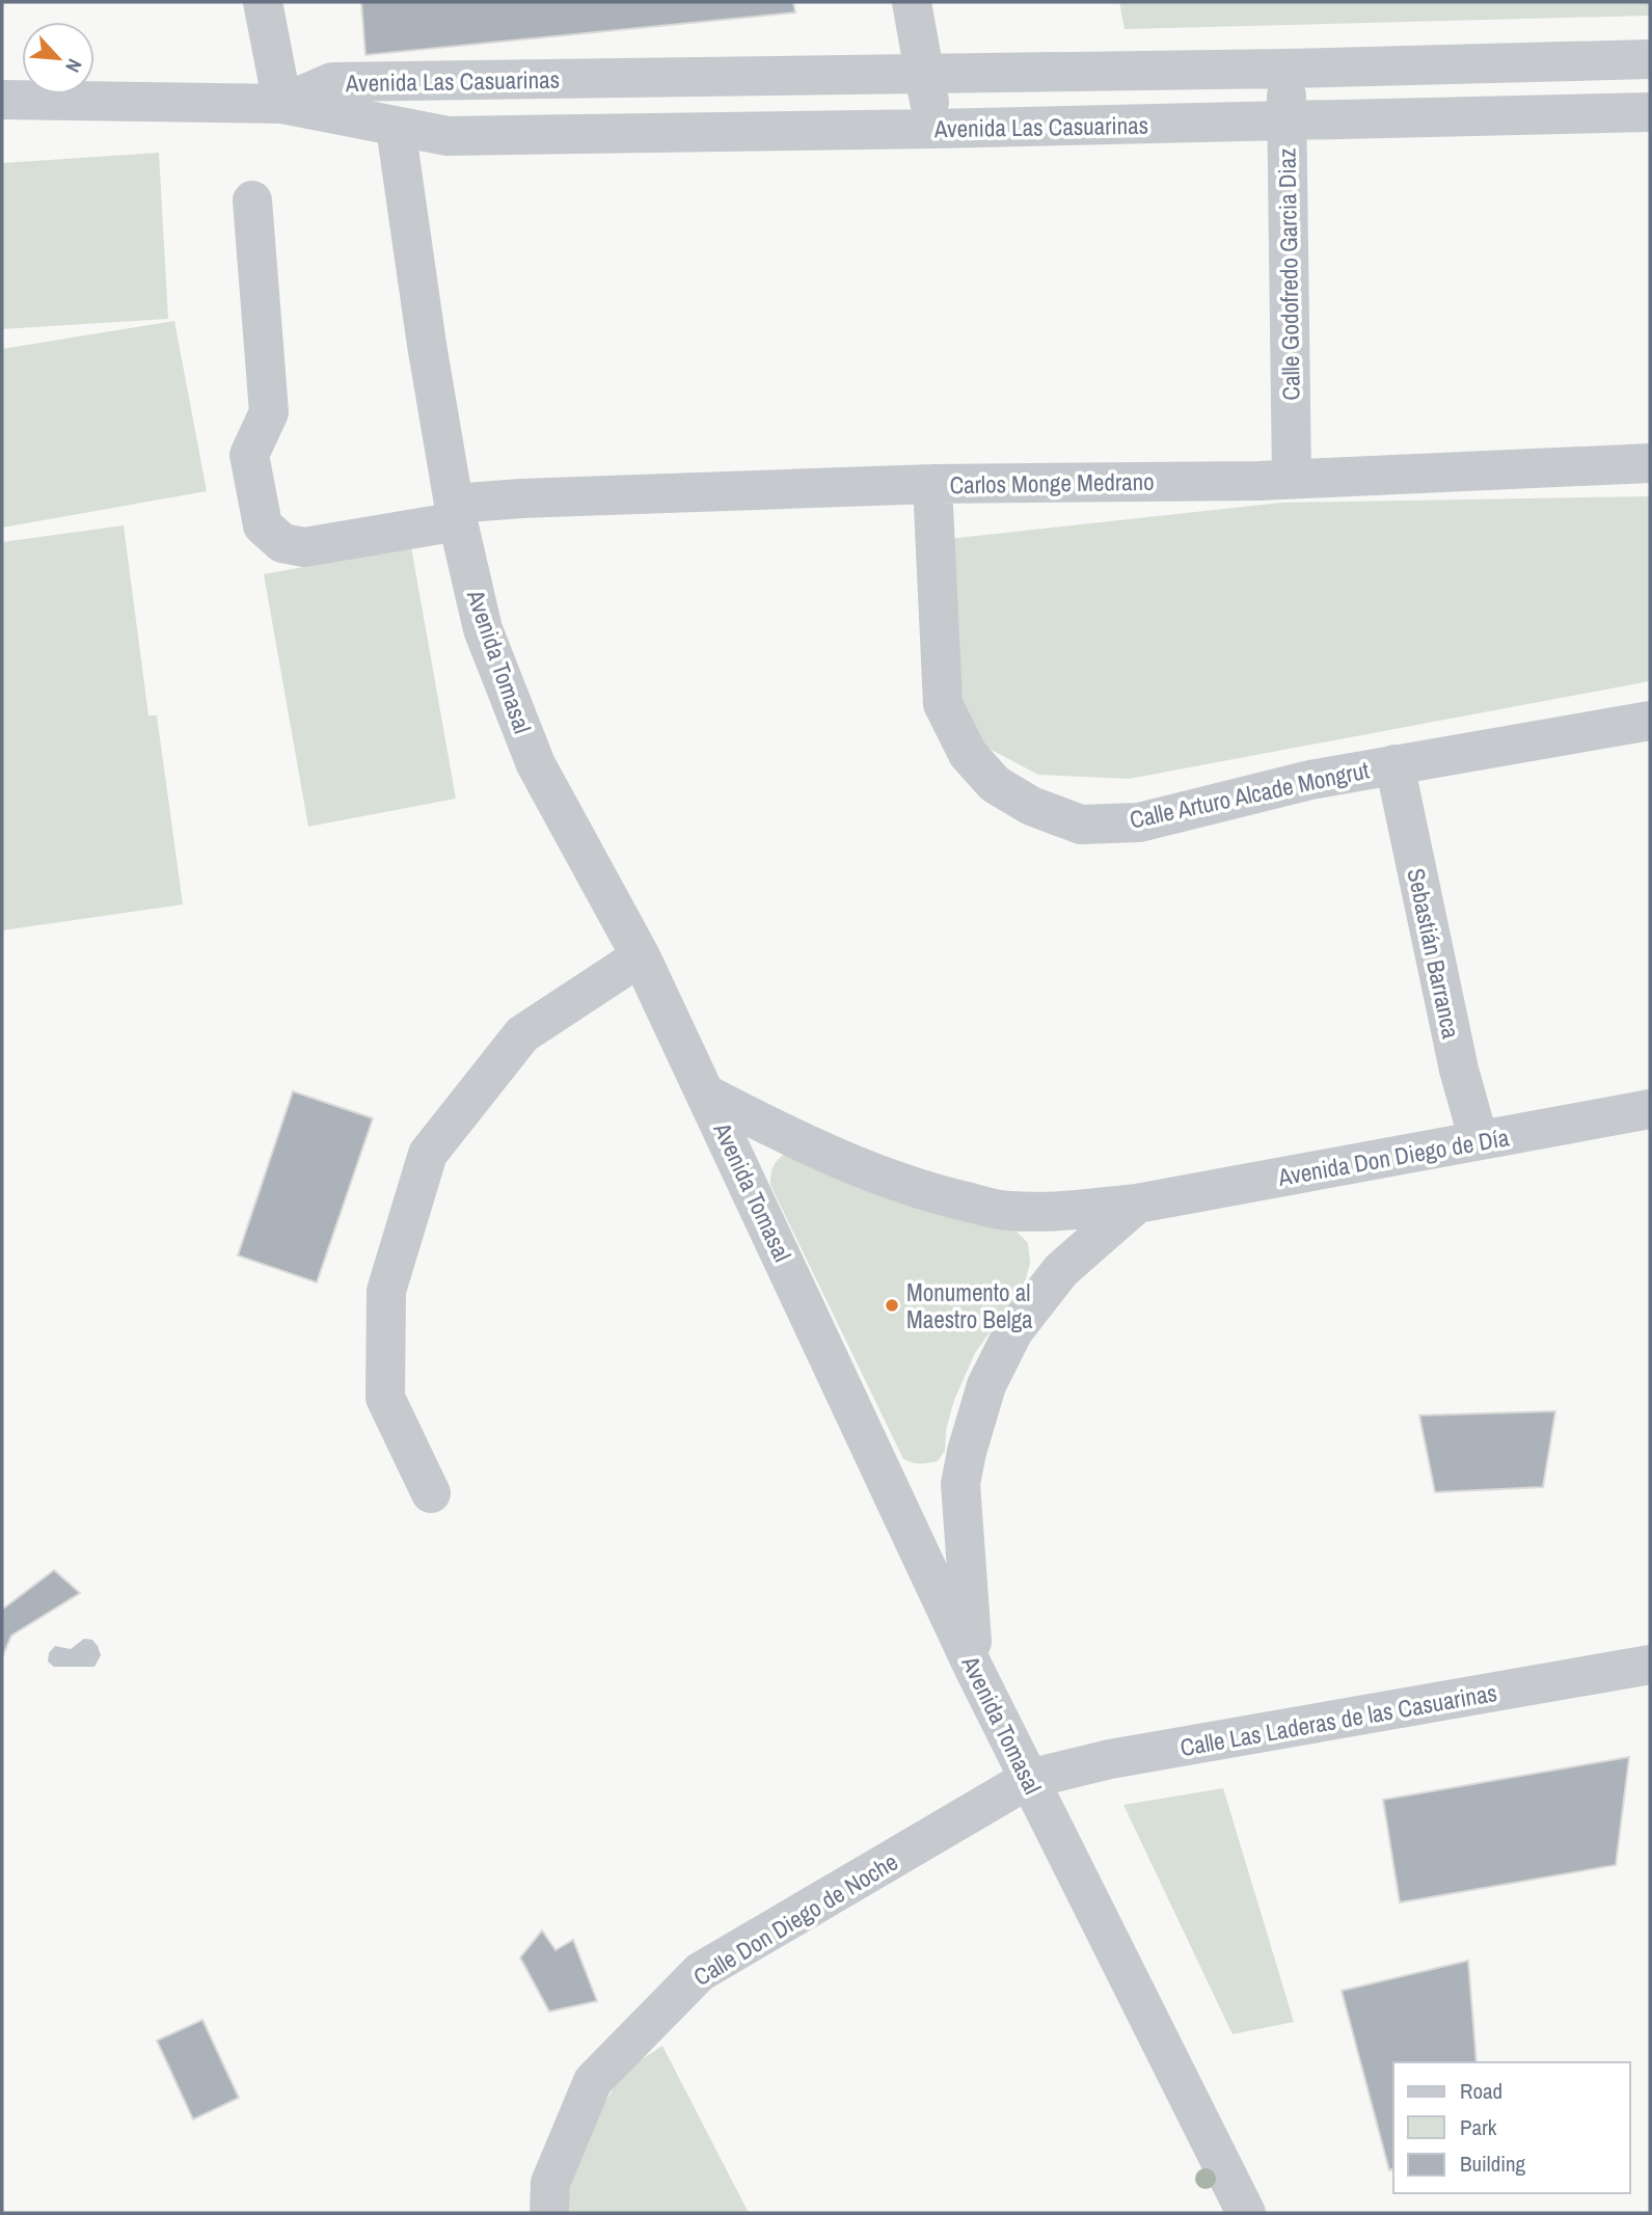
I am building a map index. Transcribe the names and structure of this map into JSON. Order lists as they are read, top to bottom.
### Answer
{
  "streets": {
    "street": [
      "Avenida Las Casuarinas",
      "Calle Godofredo Garcia Diaz",
      "Carlos Monge Medrano",
      "Avenida Tomasal",
      "Calle Arturo Alcade Mongrut",
      "Sebastián Barranca",
      "Avenida Don Diego de Día",
      "Calle Las Laderas de las Casuarinas",
      "Calle Don Diego de Noche"
    ]
  },
  "crossings": [
    ["Avenida Las Casuarinas", "Calle Godofredo Garcia Diaz"],
    ["Avenida Las Casuarinas", "Avenida Tomasal"],
    ["Calle Godofredo Garcia Diaz", "Carlos Monge Medrano"],
    ["Carlos Monge Medrano", "Avenida Tomasal"],
    ["Carlos Monge Medrano", "Calle Arturo Alcade Mongrut"],
    ["Avenida Tomasal", "Avenida Don Diego de Día"],
    ["Avenida Tomasal", "Calle Las Laderas de las Casuarinas"],
    ["Avenida Tomasal", "Calle Don Diego de Noche"],
    ["Calle Arturo Alcade Mongrut", "Sebastián Barranca"],
    ["Sebastián Barranca", "Avenida Don Diego de Día"],
    ["Calle Las Laderas de las Casuarinas", "Calle Don Diego de Noche"]
  ],
  "places": ["Monumento al Maestro Belga"],
  "legend": ["Road", "Park", "Building"],
  "north": "bottom right"
}
